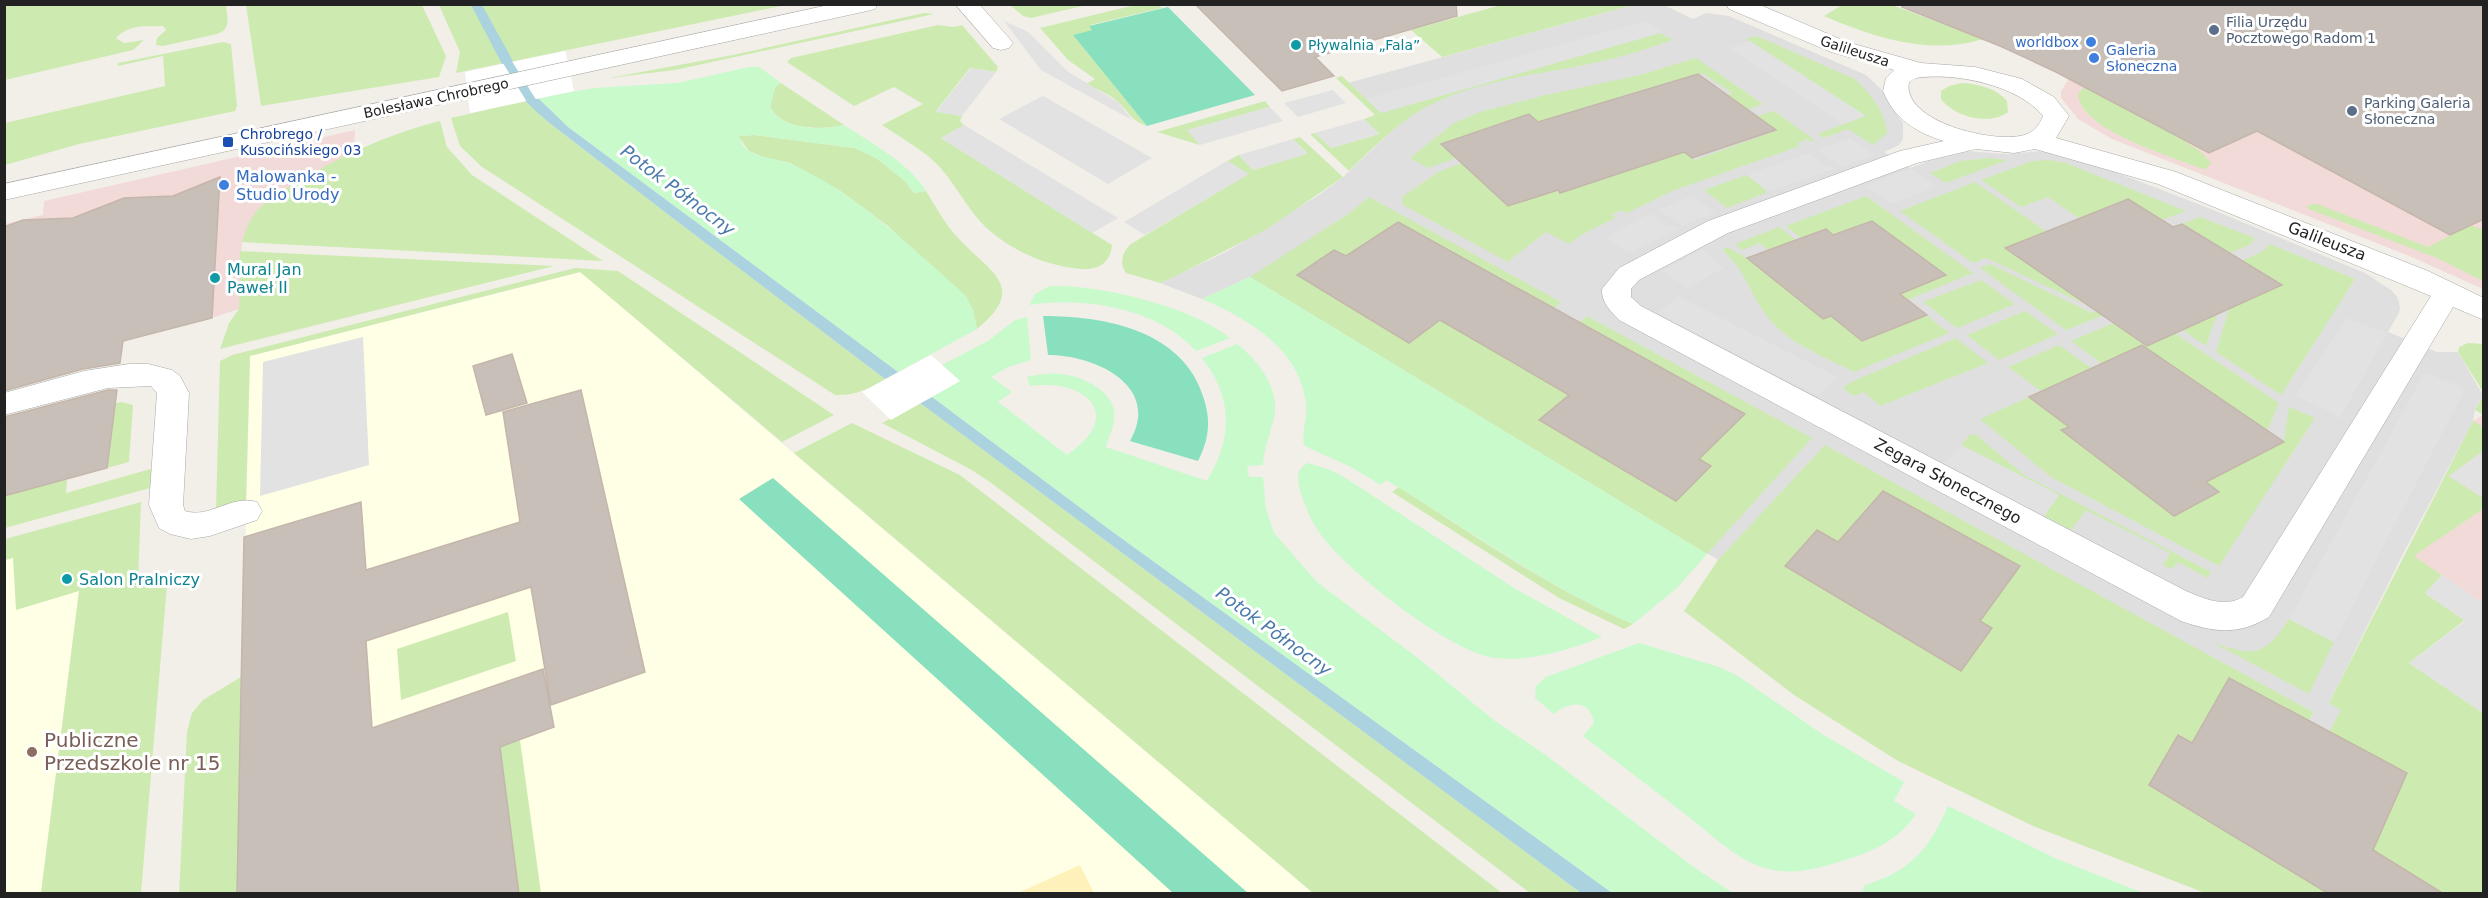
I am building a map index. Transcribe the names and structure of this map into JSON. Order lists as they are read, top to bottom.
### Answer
{
  "streets": {
    "street": ["Galileusza", "Bolesława Chrobrego", "Zegara Słonecznego"]
  },
  "crossings": [
    ["Galileusza", "Zegara Słonecznego"]
  ],
  "water": ["Potok Północny"],
  "places": {
    "other": [
      "Filia Urzędu Pocztowego Radom 1",
      "worldbox",
      "Pływalnia „Fala”",
      "Galeria Słoneczna",
      "Parking Galeria Słoneczna",
      "Malowanka - Studio Urody",
      "Mural Jan Paweł II",
      "Salon Pralniczy",
      "Publiczne Przedszkole nr 15"
    ],
    "transit": ["Chrobrego / Kusocińskiego 03"]
  }
}
